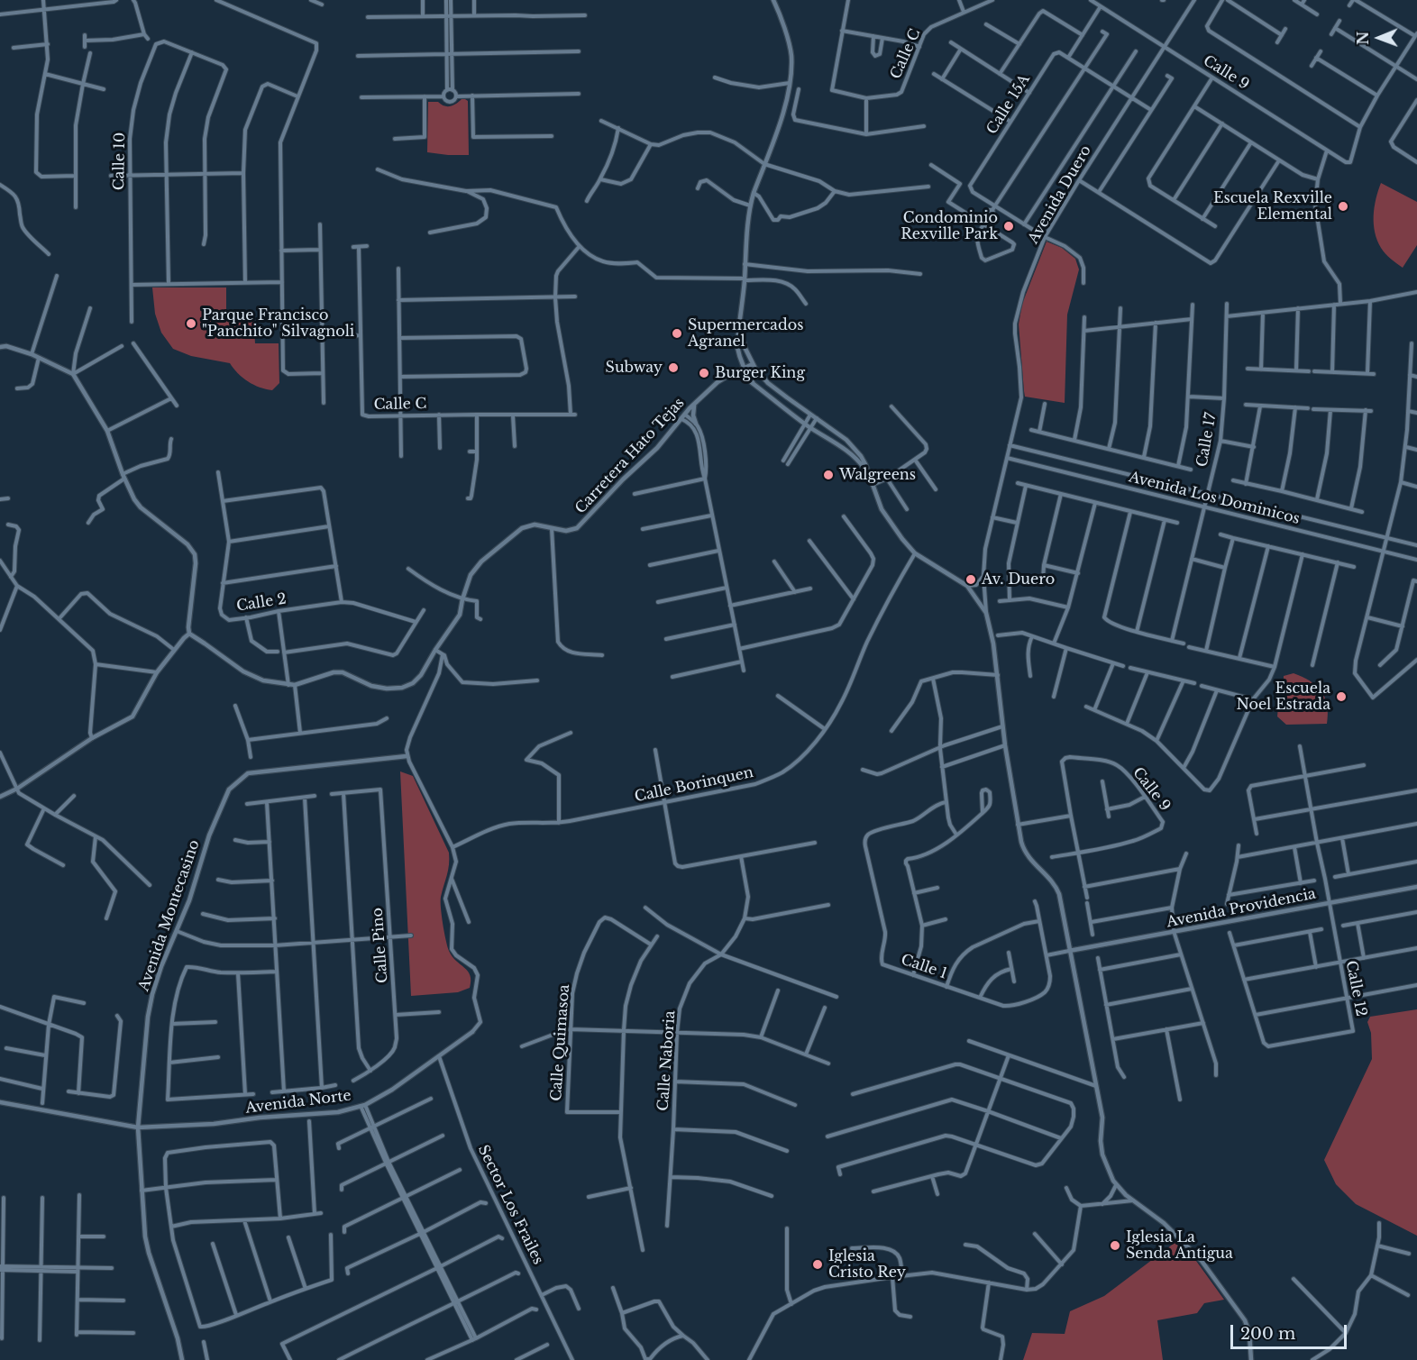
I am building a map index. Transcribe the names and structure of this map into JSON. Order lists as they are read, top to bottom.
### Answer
{
  "streets": {
    "street": [
      "Calle C",
      "Calle 9",
      "Calle 15A",
      "Calle 10",
      "Avenida Duero",
      "Calle 17",
      "Carretera Hato Tejas",
      "Avenida Los Dominicos",
      "Calle 2",
      "Calle Borinquen",
      "Avenida Providencia",
      "Avenida Montecasino",
      "Calle Pino",
      "Calle 1",
      "Calle 12",
      "Calle Quimasoa",
      "Calle Naboria",
      "Avenida Norte",
      "Sector Los Frailes"
    ]
  },
  "crossings": [
    ["Calle 9", "Avenida Duero"],
    ["Calle 15A", "Avenida Duero"],
    ["Avenida Duero", "Avenida Los Dominicos"],
    ["Calle 17", "Avenida Los Dominicos"],
    ["Avenida Providencia", "Calle 12"],
    ["Avenida Montecasino", "Avenida Norte"],
    ["Avenida Norte", "Sector Los Frailes"]
  ],
  "places": [
    "Escuela Rexville Elemental",
    "Condominio Rexville Park",
    "Parque Francisco \"Panchito\" Silvagnoli",
    "Supermercados Agranel",
    "Subway",
    "Burger King",
    "Walgreens",
    "Av. Duero",
    "Escuela Noel Estrada",
    "Iglesia La Senda Antigua",
    "Iglesia Cristo Rey"
  ],
  "scale_bar": "200 m",
  "north": "left"
}
